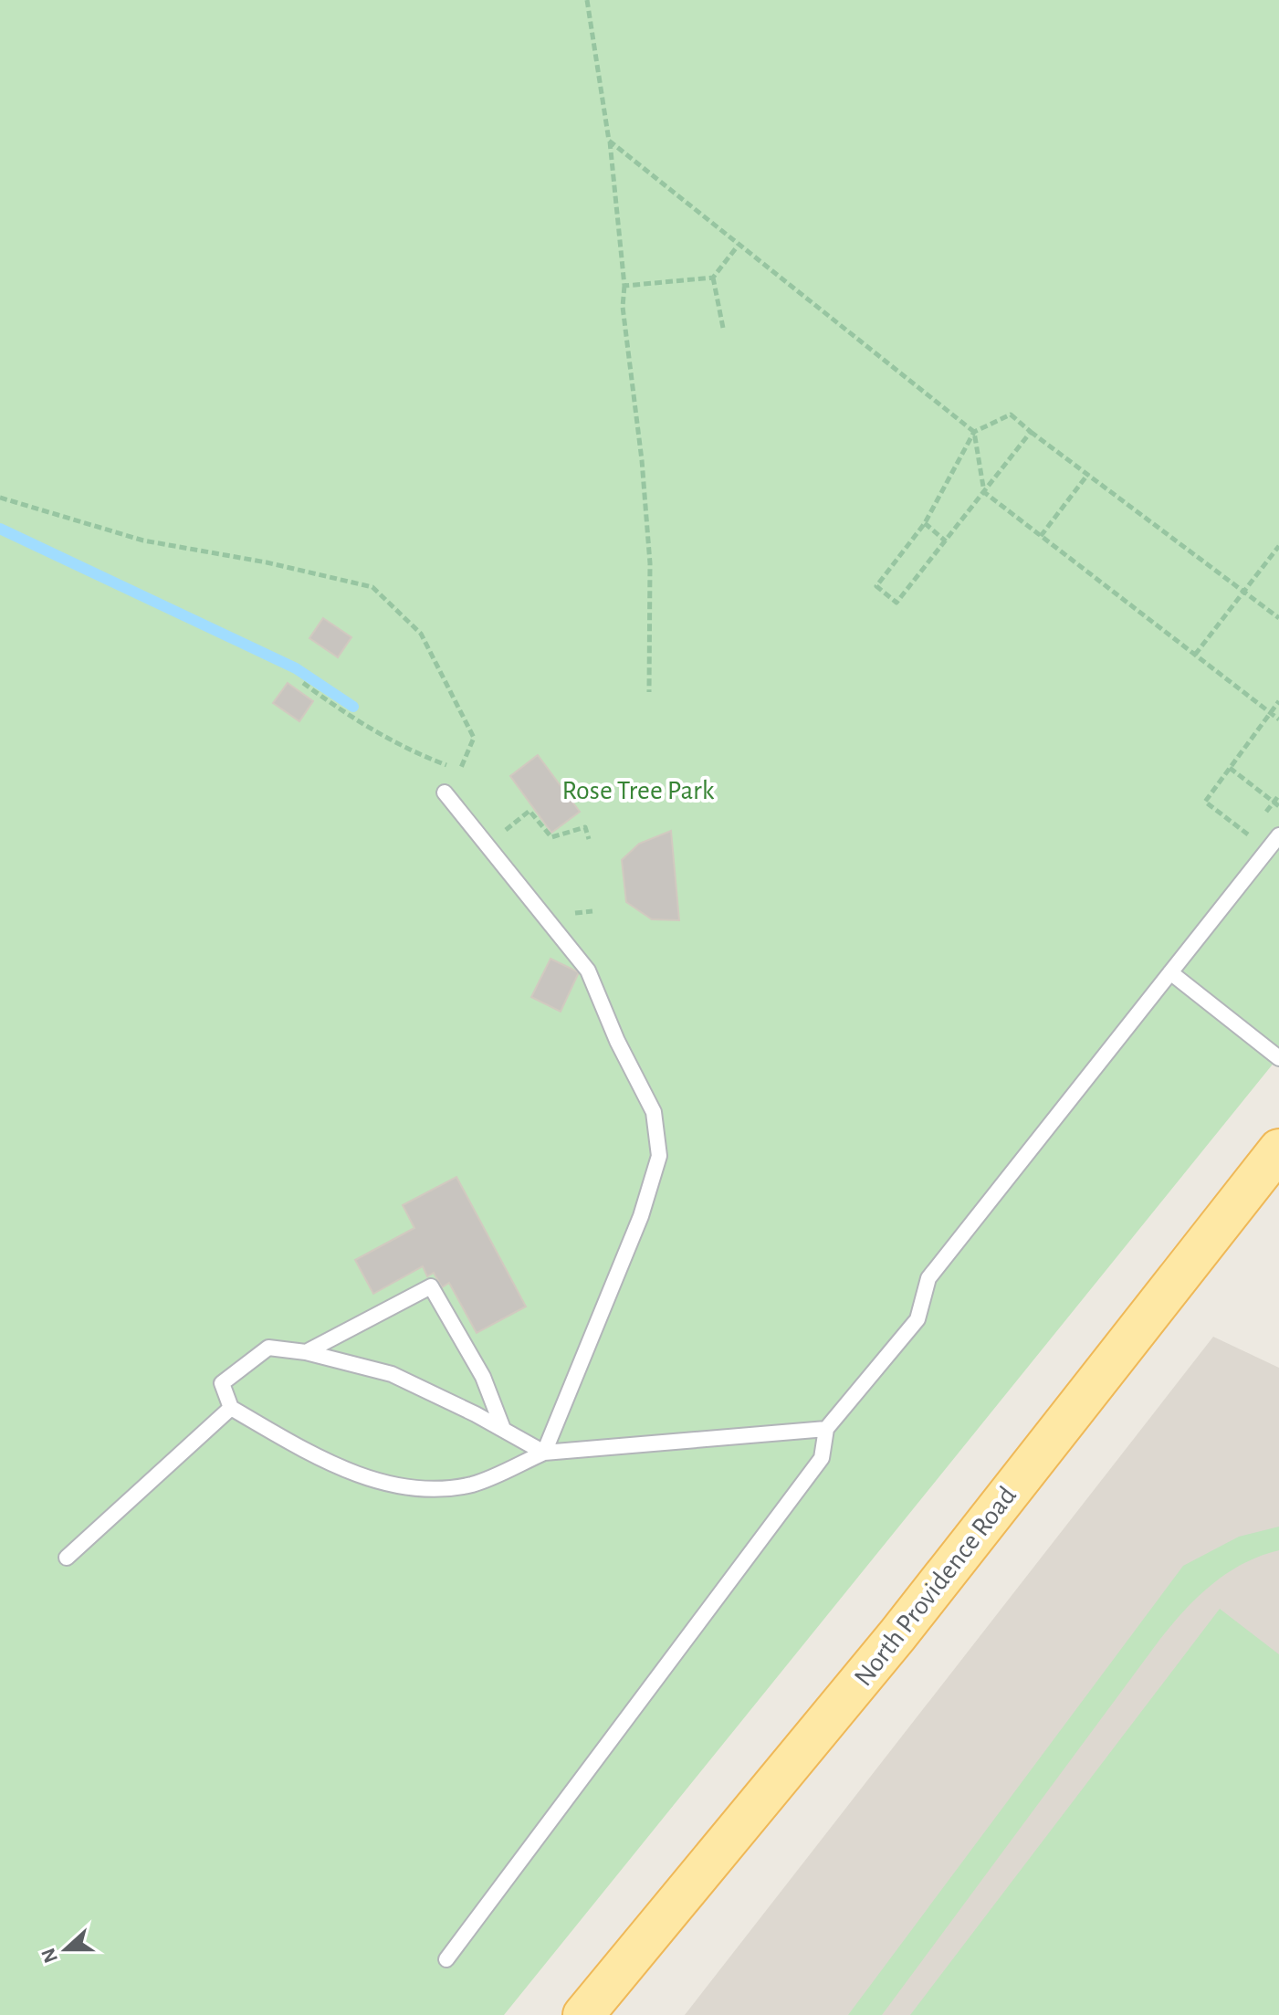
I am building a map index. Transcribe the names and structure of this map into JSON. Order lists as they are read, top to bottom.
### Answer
{
  "streets": {
    "main road": ["North Providence Road"]
  },
  "parks": ["Rose Tree Park"],
  "north": "left"
}
